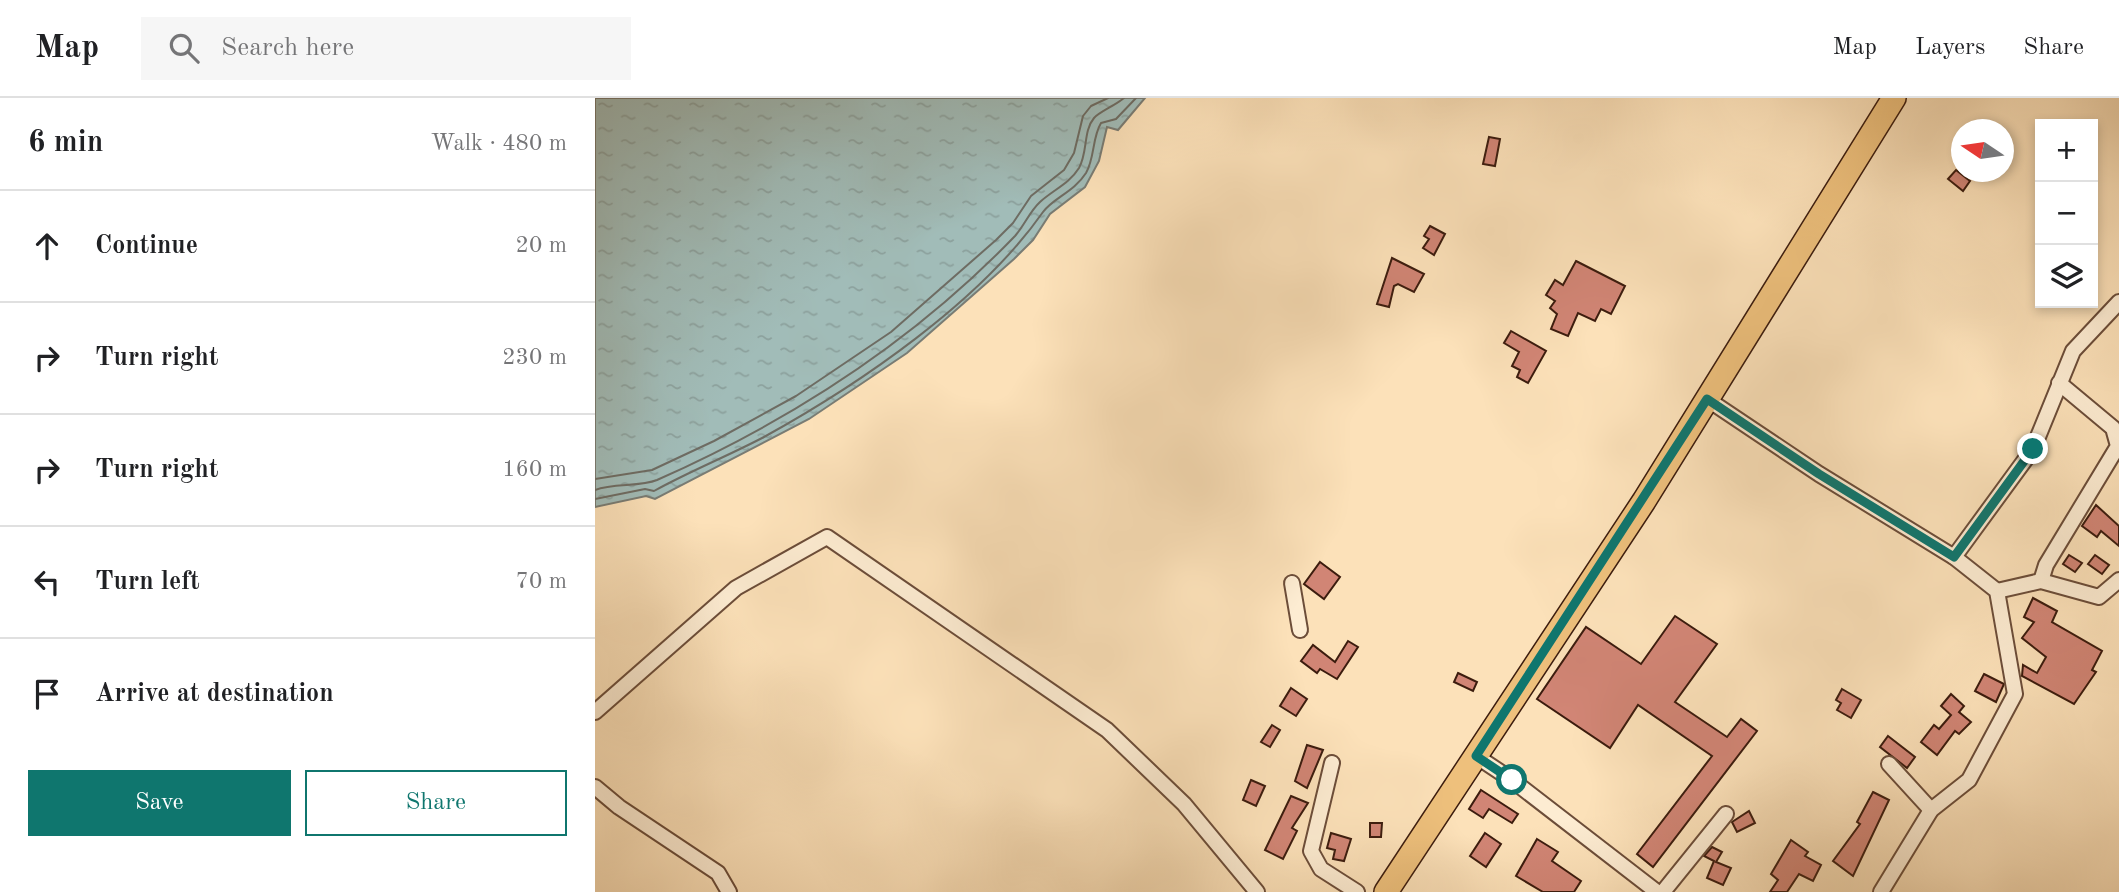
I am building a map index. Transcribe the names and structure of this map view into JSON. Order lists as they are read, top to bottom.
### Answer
{
  "north": "left",
  "page": {
    "header": "Map",
    "search": "Search here",
    "nav": ["Map", "Layers", "Share"],
    "heading": ["6 min", "Walk · 480 m"],
    "map_buttons": ["+", "−"],
    "list": [
      ["Continue", "20 m"],
      ["Turn right", "230 m"],
      ["Turn right", "160 m"],
      ["Turn left", "70 m"],
      "Arrive at destination"
    ],
    "buttons": ["Save", "Share"]
  }
}
